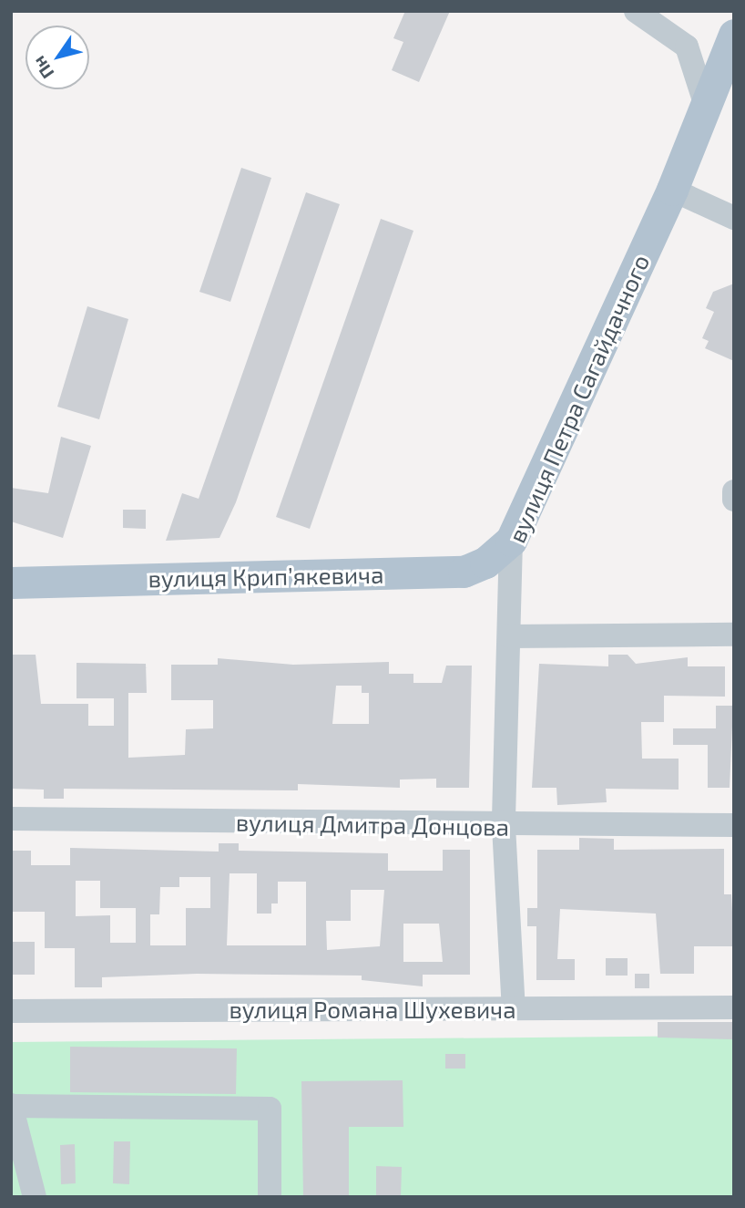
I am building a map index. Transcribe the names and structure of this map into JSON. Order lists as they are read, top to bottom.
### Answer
{
  "streets": {
    "main road": ["вулиця Петра Сагайдачного", "вулиця Крипʼякевича"],
    "street": ["вулиця Дмитра Донцова", "вулиця Романа Шухевича"]
  },
  "crossings": [
    ["вулиця Петра Сагайдачного", "вулиця Крипʼякевича"],
    ["вулиця Петра Сагайдачного", "вулиця Дмитра Донцова"],
    ["вулиця Петра Сагайдачного", "вулиця Романа Шухевича"]
  ],
  "north": "bottom left"
}
